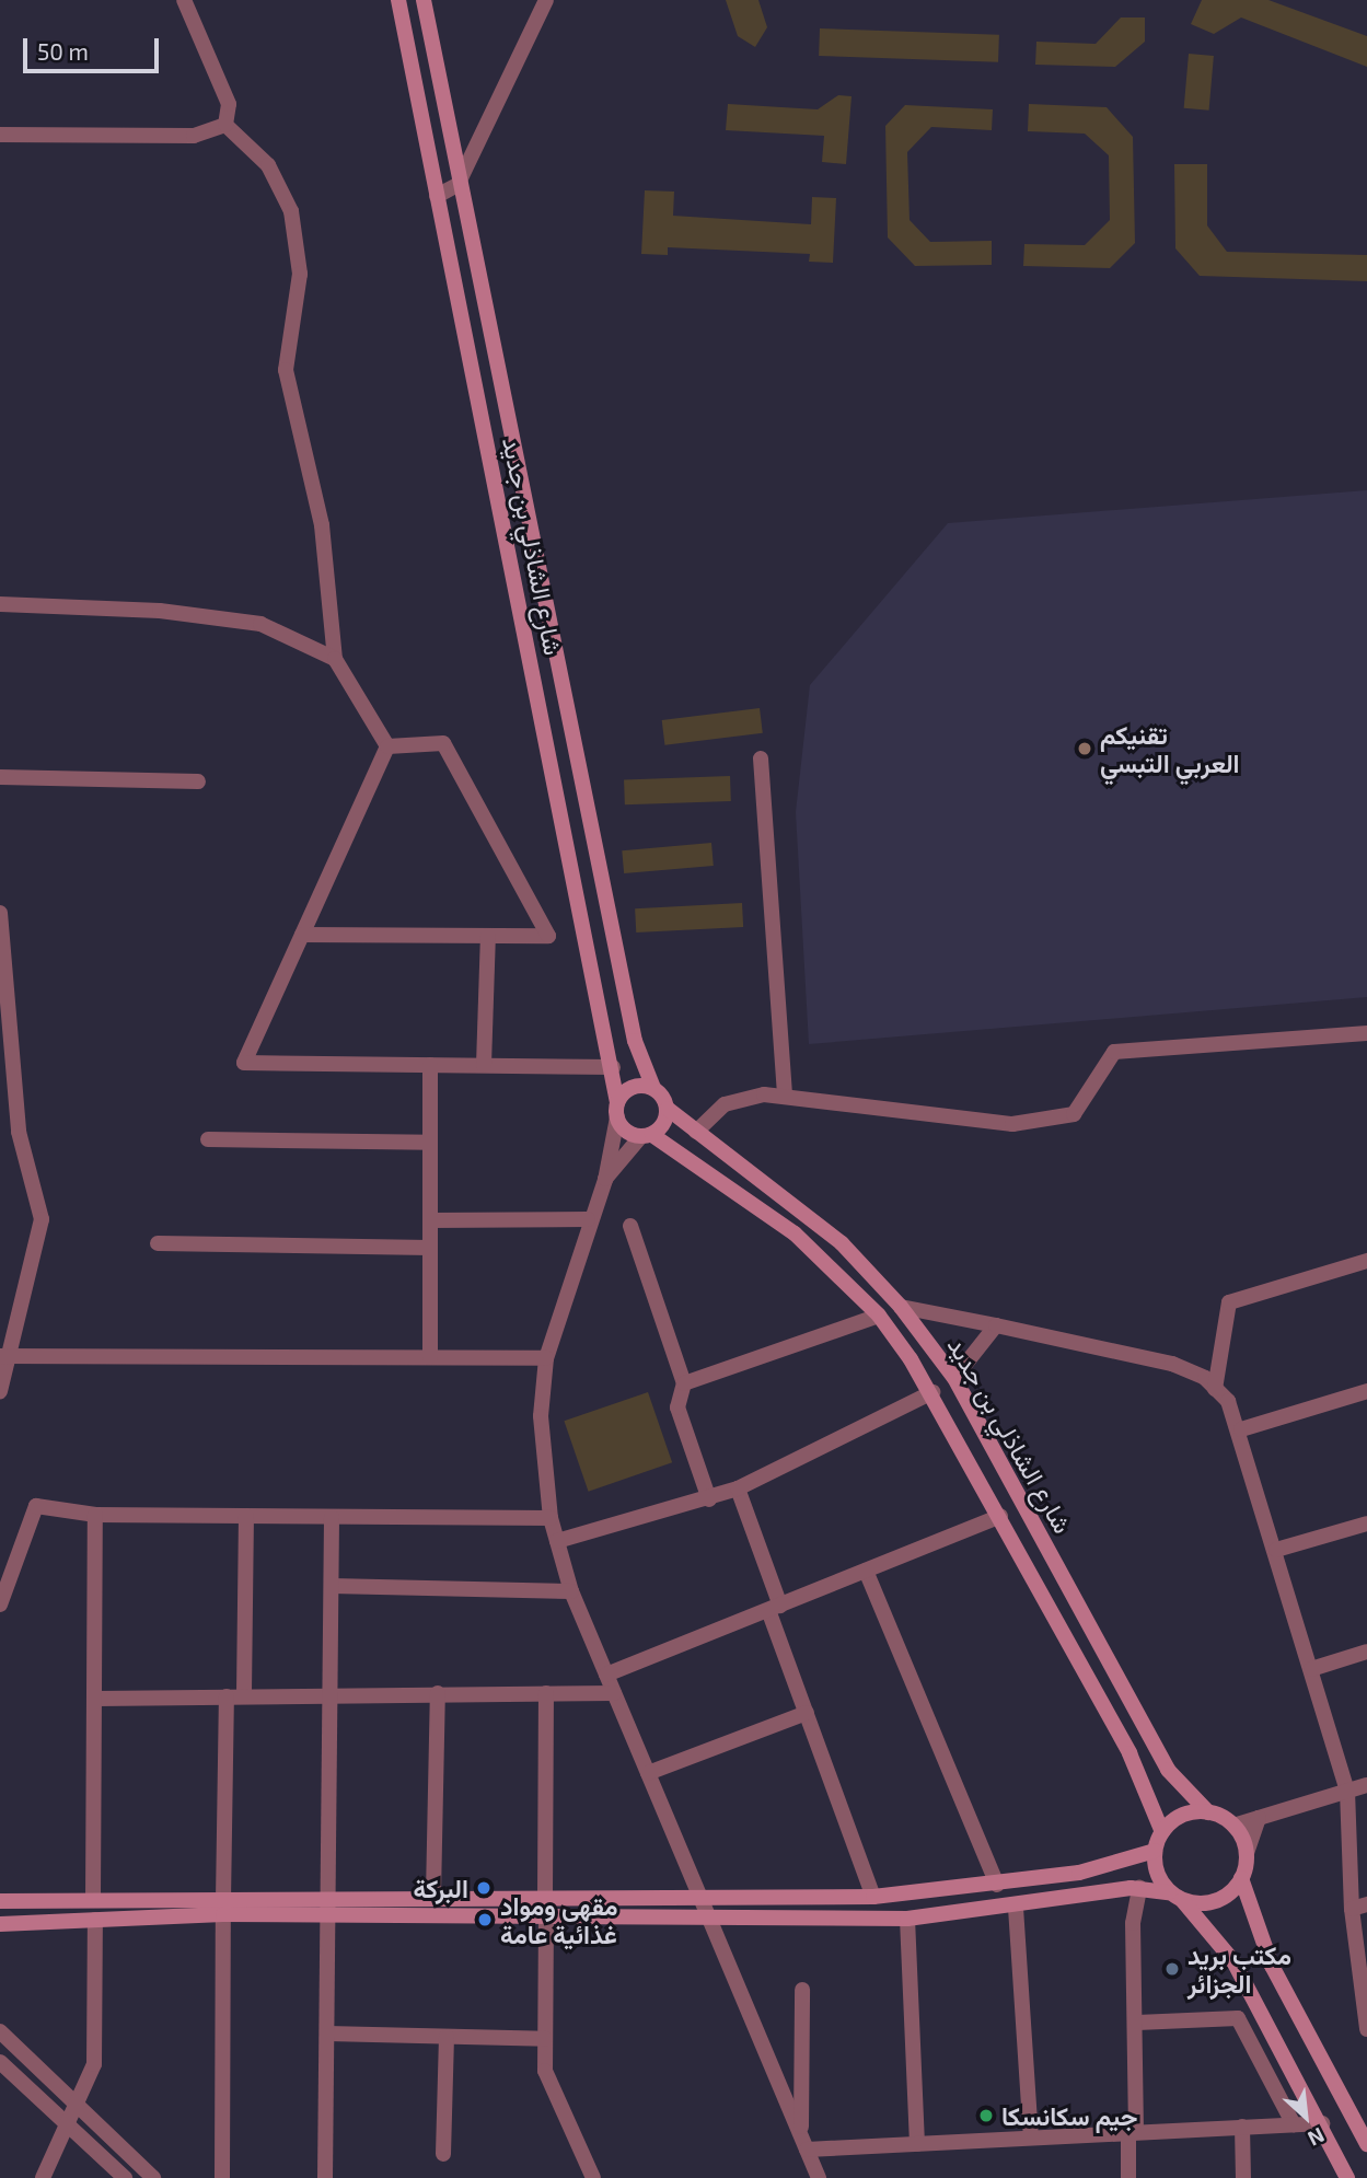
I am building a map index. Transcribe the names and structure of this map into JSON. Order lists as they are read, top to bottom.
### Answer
{
  "streets": {
    "main road": ["شارع الشاذلي بن جديد"]
  },
  "places": [
    "تقنيكم العربي التبسي",
    "البركة",
    "مقهى ومواد غذائية عامة",
    "مكتب بريد الجزائر",
    "جيم سكانسكا"
  ],
  "scale_bar": "50 m",
  "north": "bottom right"
}
